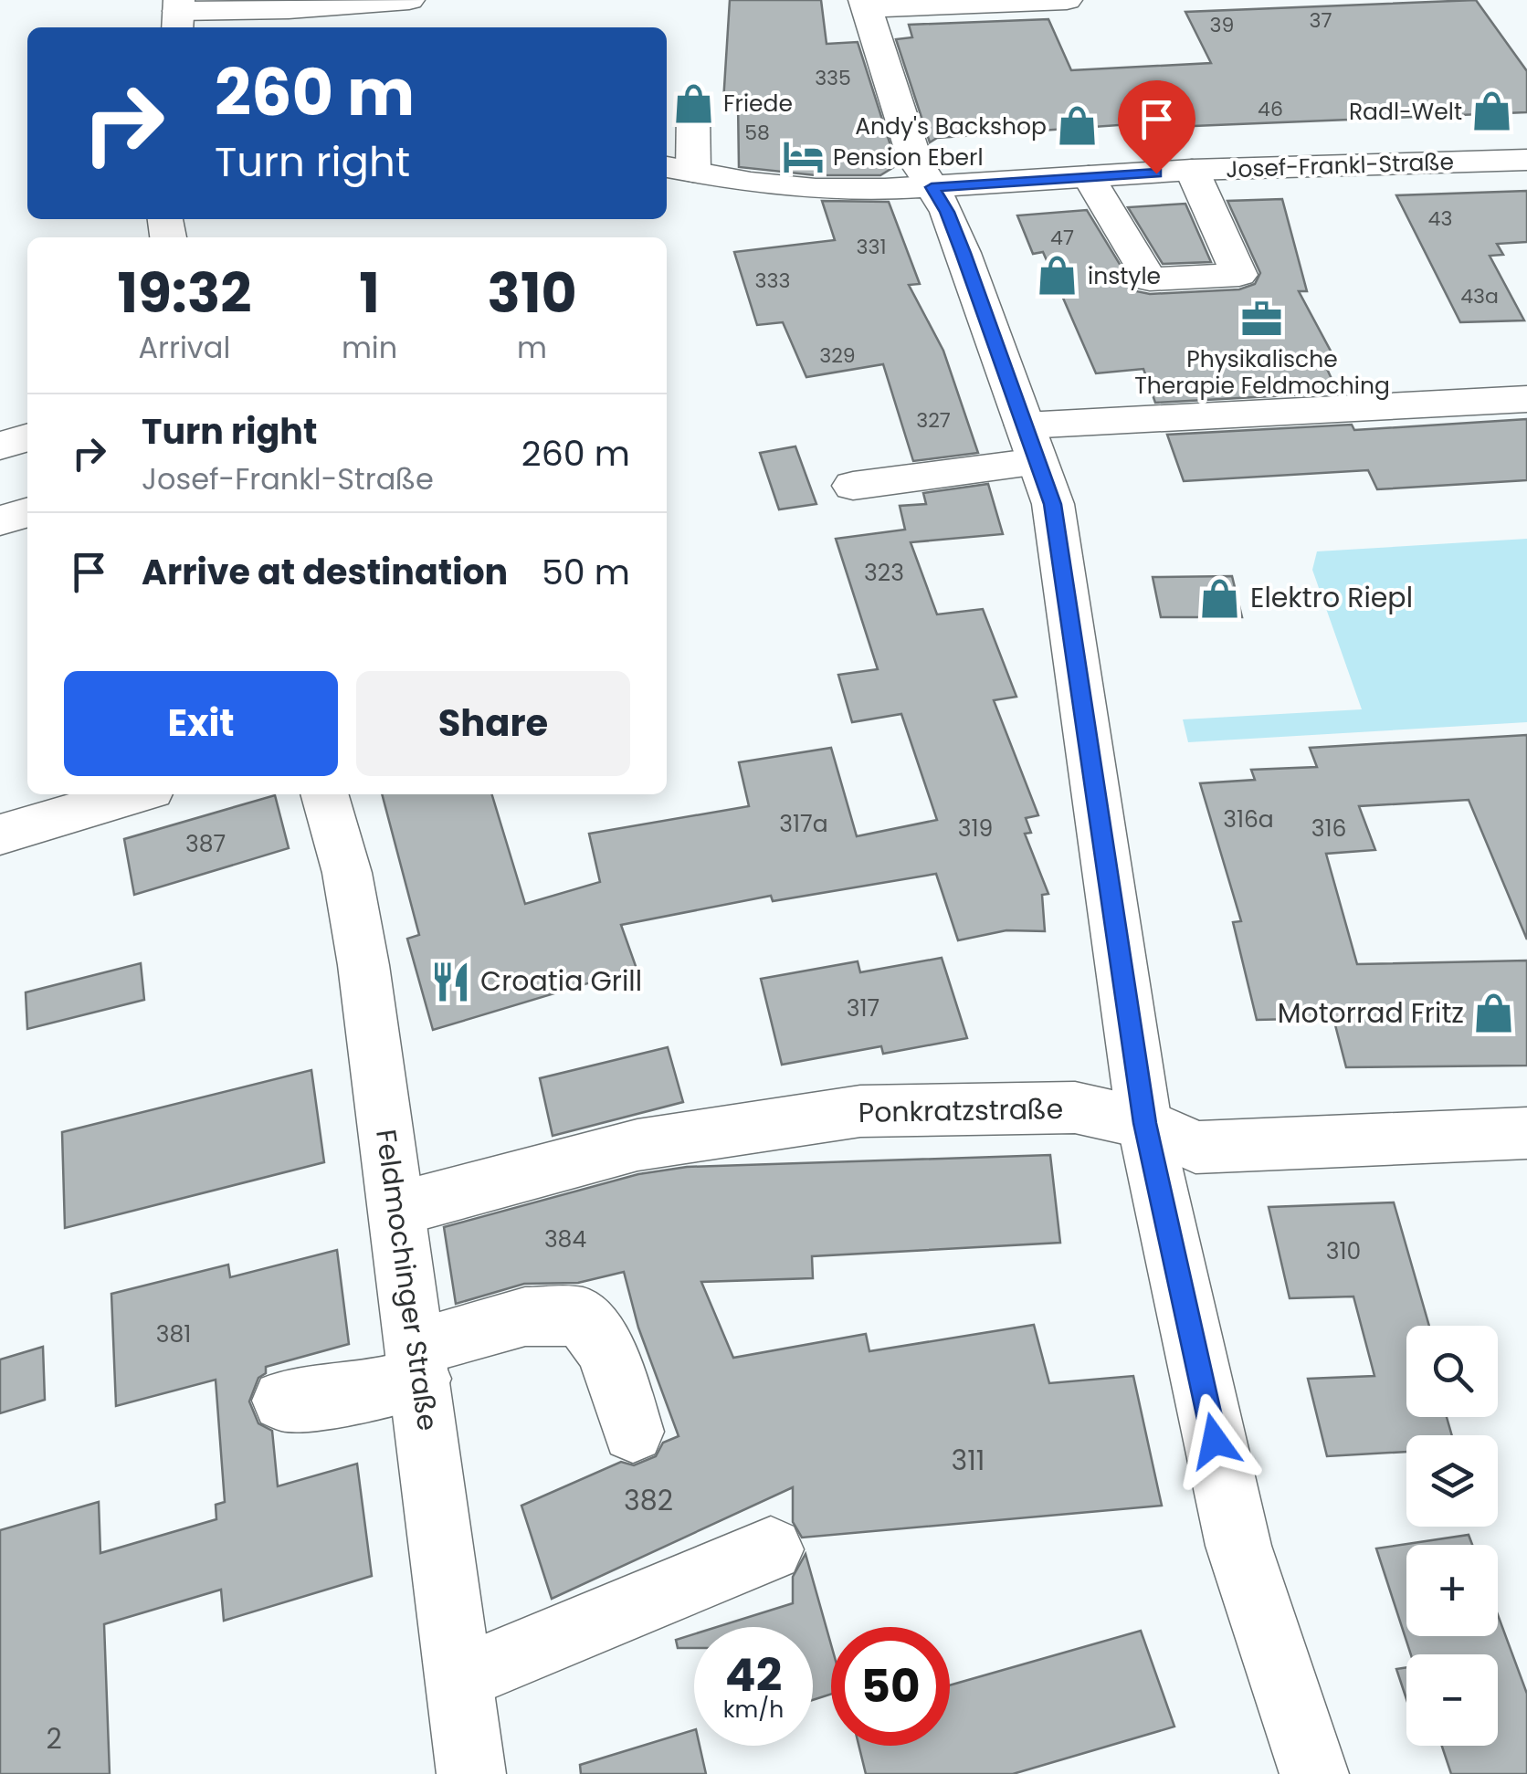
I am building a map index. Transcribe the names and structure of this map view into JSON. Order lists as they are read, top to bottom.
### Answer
{
  "streets": {
    "main road": ["Josef-Frankl-Straße", "Ponkratzstraße", "Feldmochinger Straße"]
  },
  "crossings": [
    ["Ponkratzstraße", "Feldmochinger Straße"]
  ],
  "places": {
    "shop": [
      "Friede",
      "Radl-Welt",
      "Andy's Backshop",
      "instyle",
      "Elektro Riepl",
      "Motorrad Fritz"
    ],
    "hotel": ["Pension Eberl"],
    "office": ["Physikalische Therapie Feldmoching"],
    "restaurant": ["Croatia Grill"]
  },
  "house_numbers": [
    "37",
    "39",
    "335",
    "46",
    "58",
    "43",
    "47",
    "331",
    "333",
    "43a",
    "329",
    "327",
    "323",
    "316a",
    "317a",
    "319",
    "316",
    "387",
    "317",
    "384",
    "310",
    "381",
    "311",
    "382",
    "2"
  ],
  "page": {
    "turn": ["260 m", "Turn right"],
    "eta": [
      "19:32",
      "Arrival",
      "1",
      "min",
      "310",
      "m"
    ],
    "list": [
      {
        "name": "Turn right",
        "note": "Josef-Frankl-Straße",
        "value": "260 m"
      },
      {
        "name": "Arrive at destination",
        "value": "50 m"
      }
    ],
    "buttons": ["Exit", "Share"],
    "map_buttons": ["+", "−"],
    "speed": "42 km/h",
    "limit": "50"
  }
}
